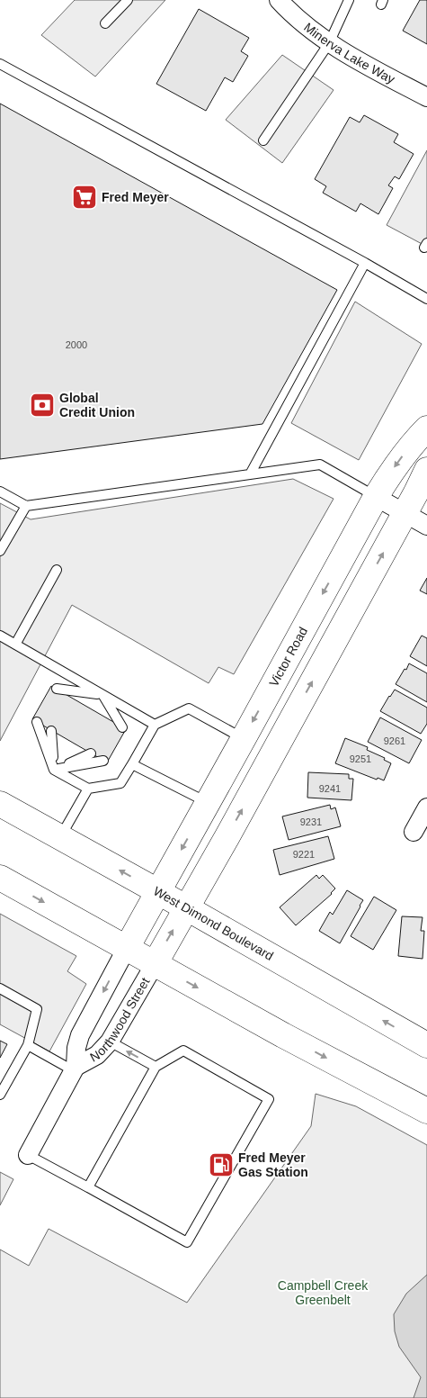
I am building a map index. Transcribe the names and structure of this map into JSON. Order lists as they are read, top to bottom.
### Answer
{
  "streets": {
    "street": [
      "Minerva Lake Way",
      "Victor Road",
      "West Dimond Boulevard",
      "Northwood Street"
    ]
  },
  "crossings": [
    ["Victor Road", "West Dimond Boulevard"],
    ["Victor Road", "Northwood Street"]
  ],
  "parks": ["Campbell Creek Greenbelt"],
  "places": {
    "supermarket": ["Fred Meyer"],
    "bank": ["Global Credit Union"],
    "fuel station": ["Fred Meyer Gas Station"]
  },
  "house_numbers": [
    "2000",
    "9261",
    "9251",
    "9241",
    "9231",
    "9221"
  ]
}
